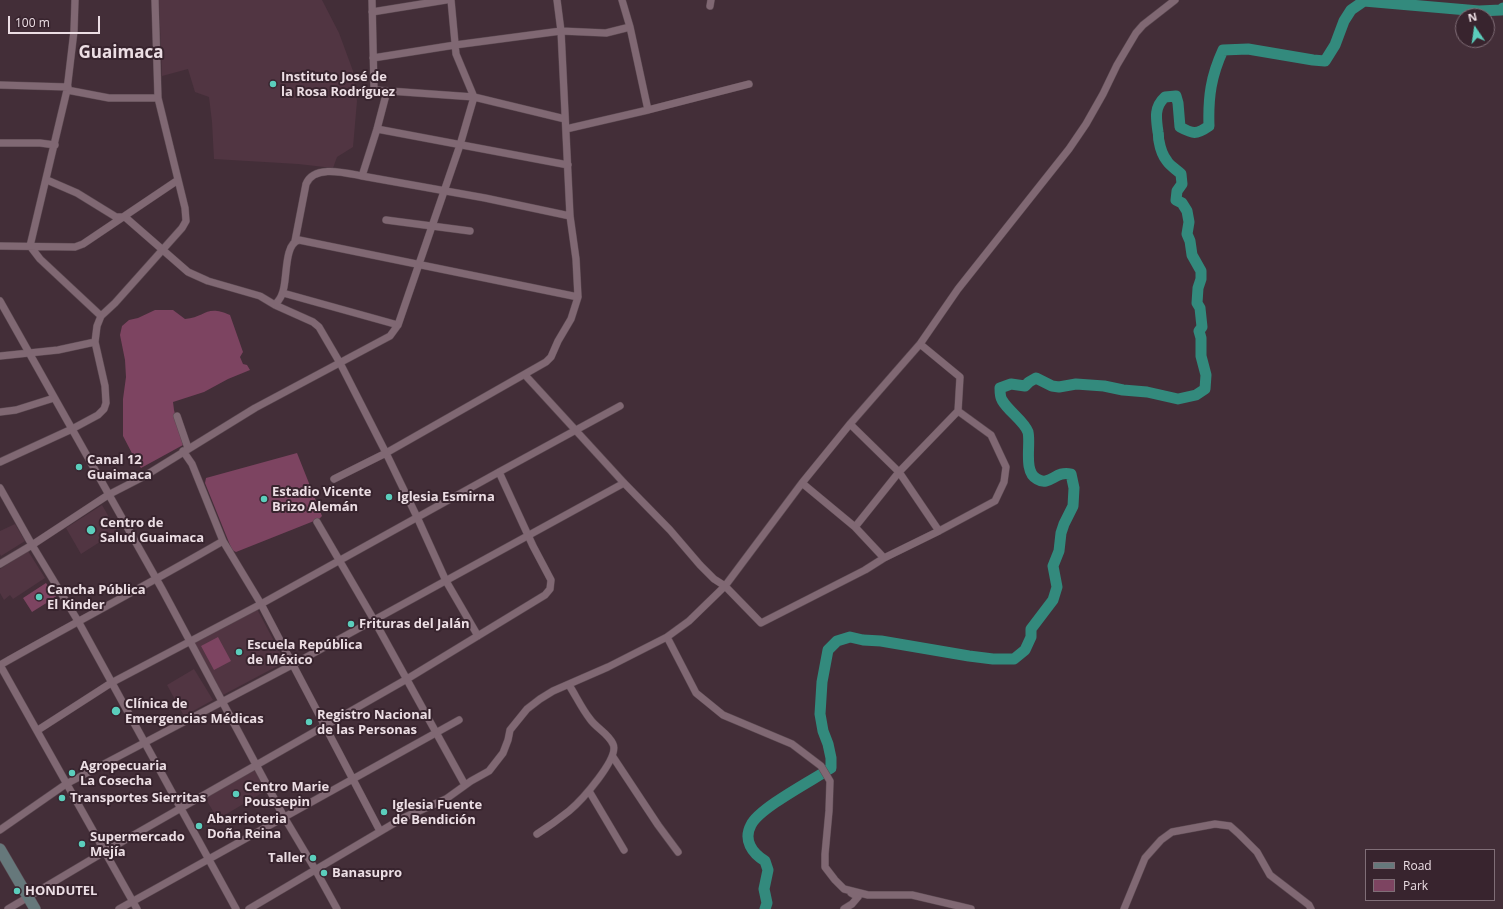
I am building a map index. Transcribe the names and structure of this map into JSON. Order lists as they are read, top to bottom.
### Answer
{
  "districts": ["Guaimaca"],
  "places": [
    "Instituto José de la Rosa Rodríguez",
    "Canal 12 Guaimaca",
    "Iglesia Esmirna",
    "Estadio Vicente Brizo Alemán",
    "Centro de Salud Guaimaca",
    "Cancha Pública El Kinder",
    "Frituras del Jalán",
    "Escuela República de México",
    "Clínica de Emergencias Médicas",
    "Registro Nacional de las Personas",
    "Agropecuaria La Cosecha",
    "Centro Marie Poussepin",
    "Transportes Sierritas",
    "Iglesia Fuente de Bendición",
    "Abarrioteria Doña Reina",
    "Supermercado Mejía",
    "Taller",
    "Banasupro",
    "HONDUTEL"
  ],
  "legend": ["Road", "Park"],
  "scale_bar": "100 m",
  "north": "top"
}
